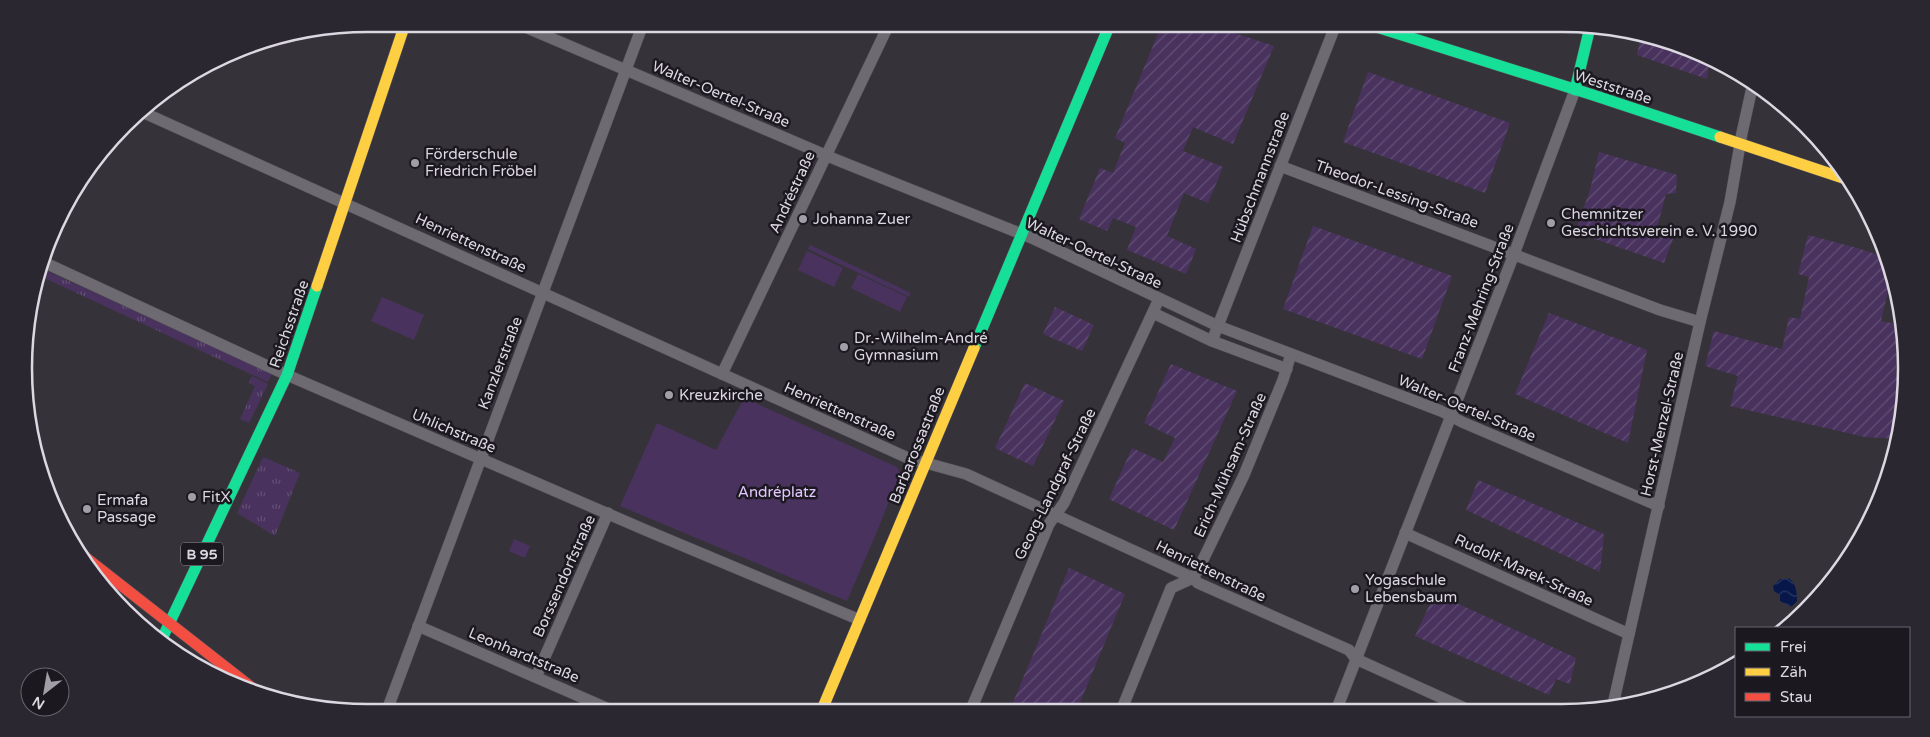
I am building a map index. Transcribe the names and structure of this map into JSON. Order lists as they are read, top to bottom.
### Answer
{
  "streets": {
    "street": [
      "Weststraße",
      "Walter-Oertel-Straße",
      "Hübschmannstraße",
      "Andréstraße",
      "Theodor-Lessing-Straße",
      "Henriettenstraße",
      "Franz-Mehring-Straße",
      "Reichsstraße",
      "Kanzlerstraße",
      "Horst-Menzel-Straße",
      "Uhlichstraße",
      "Barbarossastraße",
      "Erich-Mühsam-Straße",
      "Georg-Landgraf-Straße",
      "B 95",
      "Rudolf-Marek-Straße",
      "Borssendorfstraße",
      "Leonhardtstraße"
    ]
  },
  "crossings": [
    ["Weststraße", "Franz-Mehring-Straße"],
    ["Weststraße", "Horst-Menzel-Straße"],
    ["Walter-Oertel-Straße", "Hübschmannstraße"],
    ["Walter-Oertel-Straße", "Andréstraße"],
    ["Walter-Oertel-Straße", "Franz-Mehring-Straße"],
    ["Walter-Oertel-Straße", "Kanzlerstraße"],
    ["Walter-Oertel-Straße", "Horst-Menzel-Straße"],
    ["Walter-Oertel-Straße", "Barbarossastraße"],
    ["Walter-Oertel-Straße", "Erich-Mühsam-Straße"],
    ["Walter-Oertel-Straße", "Georg-Landgraf-Straße"],
    ["Hübschmannstraße", "Theodor-Lessing-Straße"],
    ["Andréstraße", "Henriettenstraße"],
    ["Theodor-Lessing-Straße", "Franz-Mehring-Straße"],
    ["Theodor-Lessing-Straße", "Horst-Menzel-Straße"],
    ["Henriettenstraße", "Franz-Mehring-Straße"],
    ["Henriettenstraße", "Reichsstraße"],
    ["Henriettenstraße", "Kanzlerstraße"],
    ["Henriettenstraße", "Barbarossastraße"],
    ["Henriettenstraße", "Erich-Mühsam-Straße"],
    ["Henriettenstraße", "Georg-Landgraf-Straße"],
    ["Franz-Mehring-Straße", "Rudolf-Marek-Straße"],
    ["Reichsstraße", "Uhlichstraße"],
    ["Reichsstraße", "B 95"],
    ["Kanzlerstraße", "Uhlichstraße"],
    ["Kanzlerstraße", "Leonhardtstraße"],
    ["Horst-Menzel-Straße", "Rudolf-Marek-Straße"],
    ["Uhlichstraße", "Barbarossastraße"],
    ["Uhlichstraße", "Borssendorfstraße"],
    ["Borssendorfstraße", "Leonhardtstraße"]
  ],
  "parks": ["Andréplatz"],
  "places": [
    "Förderschule Friedrich Fröbel",
    "Johanna Zuer",
    "Chemnitzer Geschichtsverein e. V. 1990",
    "Dr.-Wilhelm-André Gymnasium",
    "Kreuzkirche",
    "FitX",
    "Ermafa Passage",
    "Yogaschule Lebensbaum"
  ],
  "legend": ["Frei", "Zäh", "Stau"],
  "north": "bottom left"
}
